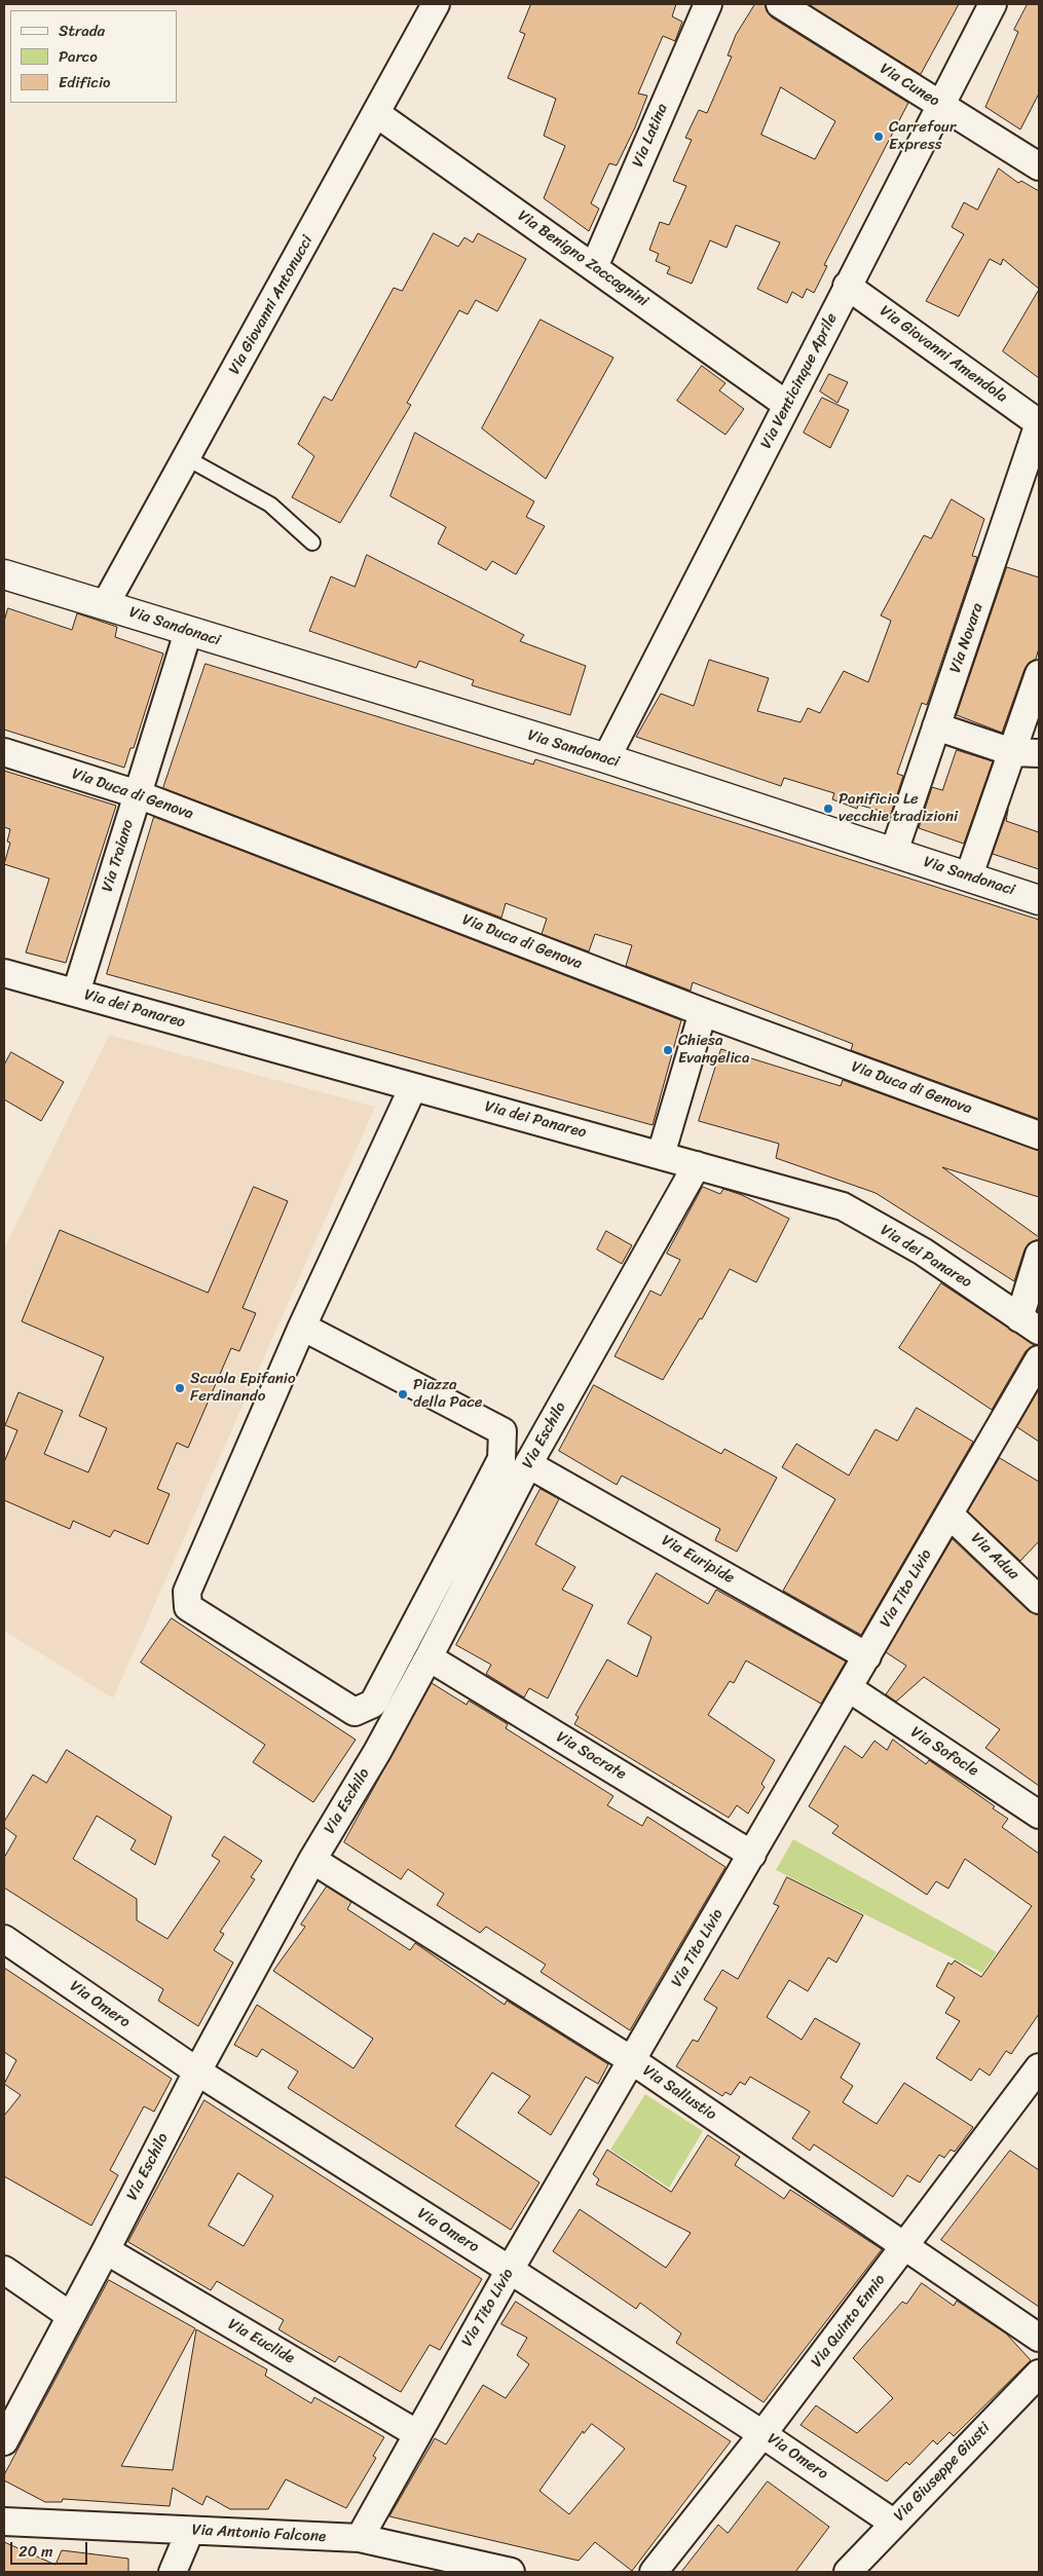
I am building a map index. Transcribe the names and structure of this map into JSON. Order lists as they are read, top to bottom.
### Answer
{
  "streets": {
    "main road": ["Via Sandonaci"],
    "street": [
      "Via Cuneo",
      "Via Latina",
      "Via Benigno Zaccagnini",
      "Via Giovanni Antonucci",
      "Via Giovanni Amendola",
      "Via Venticinque Aprile",
      "Via Novara",
      "Via Duca di Genova",
      "Via Traiano",
      "Via dei Panareo",
      "Via Eschilo",
      "Via Adua",
      "Via Euripide",
      "Via Tito Livio",
      "Via Sofocle",
      "Via Socrate",
      "Via Omero",
      "Via Sallustio",
      "Via Quinto Ennio",
      "Via Euclide",
      "Via Giuseppe Giusti",
      "Via Antonio Falcone"
    ]
  },
  "crossings": [
    ["Via Cuneo", "Via Venticinque Aprile"],
    ["Via Latina", "Via Benigno Zaccagnini"],
    ["Via Benigno Zaccagnini", "Via Giovanni Antonucci"],
    ["Via Benigno Zaccagnini", "Via Venticinque Aprile"],
    ["Via Giovanni Antonucci", "Via Sandonaci"],
    ["Via Giovanni Amendola", "Via Venticinque Aprile"],
    ["Via Giovanni Amendola", "Via Novara"],
    ["Via Venticinque Aprile", "Via Sandonaci"],
    ["Via Sandonaci", "Via Novara"],
    ["Via Sandonaci", "Via Traiano"],
    ["Via Duca di Genova", "Via Traiano"],
    ["Via Traiano", "Via dei Panareo"],
    ["Via dei Panareo", "Via Eschilo"],
    ["Via Eschilo", "Via Euripide"],
    ["Via Eschilo", "Via Socrate"],
    ["Via Eschilo", "Via Omero"],
    ["Via Eschilo", "Via Sallustio"],
    ["Via Eschilo", "Via Euclide"],
    ["Via Adua", "Via Tito Livio"],
    ["Via Euripide", "Via Tito Livio"],
    ["Via Tito Livio", "Via Sofocle"],
    ["Via Tito Livio", "Via Socrate"],
    ["Via Tito Livio", "Via Omero"],
    ["Via Tito Livio", "Via Sallustio"],
    ["Via Tito Livio", "Via Euclide"],
    ["Via Tito Livio", "Via Antonio Falcone"],
    ["Via Omero", "Via Quinto Ennio"],
    ["Via Omero", "Via Giuseppe Giusti"],
    ["Via Sallustio", "Via Quinto Ennio"]
  ],
  "places": [
    "Carrefour Express",
    "Panificio Le vecchie tradizioni",
    "Chiesa Evangelica",
    "Scuola Epifanio Ferdinando",
    "Piazza della Pace"
  ],
  "legend": ["Strada", "Parco", "Edificio"],
  "scale_bar": "20 m"
}
